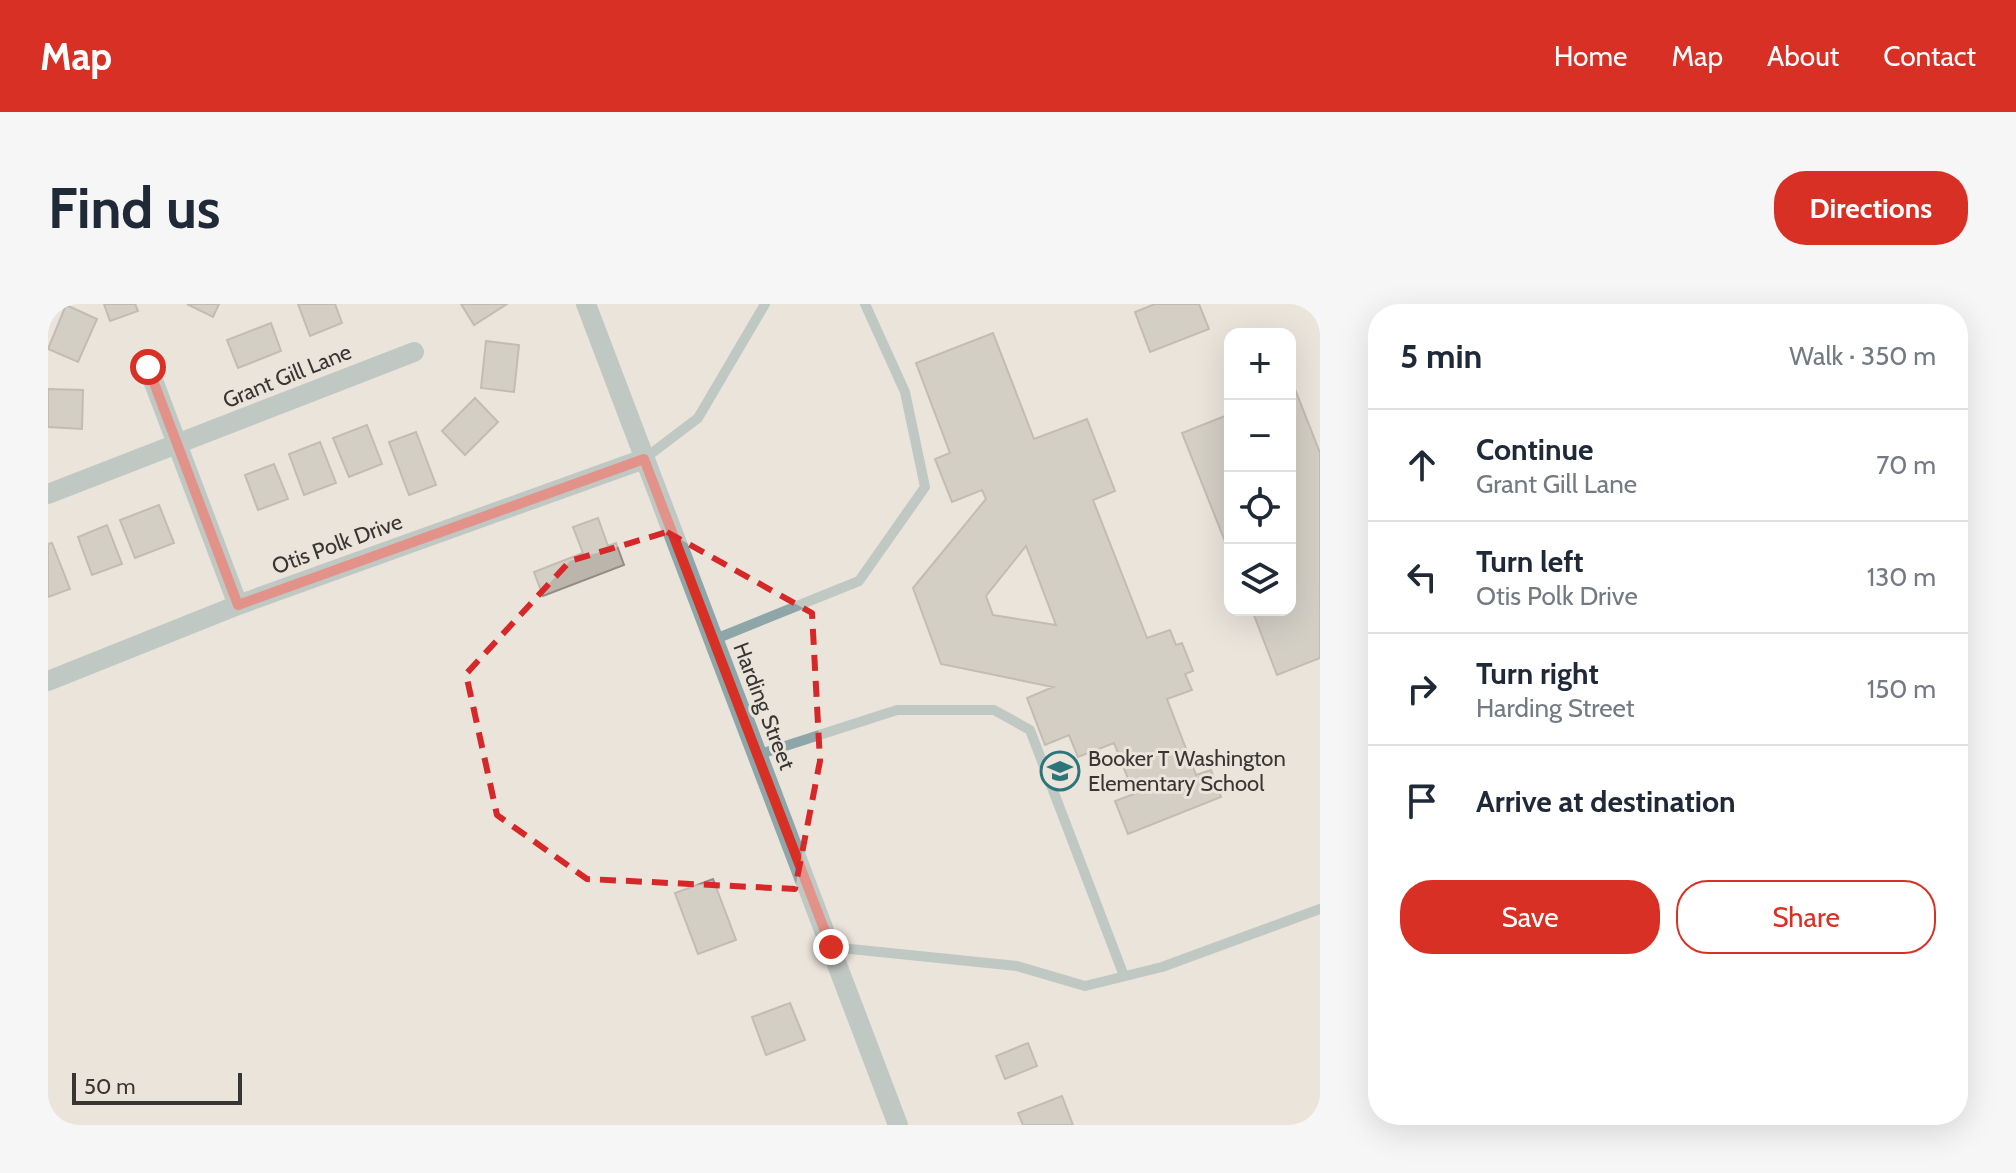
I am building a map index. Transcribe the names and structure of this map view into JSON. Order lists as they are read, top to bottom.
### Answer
{
  "streets": {
    "street": ["Grant Gill Lane", "Otis Polk Drive", "Harding Street"]
  },
  "crossings": [
    ["Otis Polk Drive", "Harding Street"]
  ],
  "places": {
    "school or university": ["Booker T Washington Elementary School"]
  },
  "scale_bar": "50 m",
  "page": {
    "header": "Map",
    "nav": [
      "Home",
      "Map",
      "About",
      "Contact"
    ],
    "buttons": [
      "Directions",
      ["Save", "Share"]
    ],
    "title": "Find us",
    "heading": ["5 min", "Walk · 350 m"],
    "map_buttons": ["+", "−"],
    "list": [
      ["Continue", "Grant Gill Lane", "70 m"],
      ["Turn left", "Otis Polk Drive", "130 m"],
      ["Turn right", "Harding Street", "150 m"],
      "Arrive at destination"
    ],
    "scale": "50 m"
  }
}
